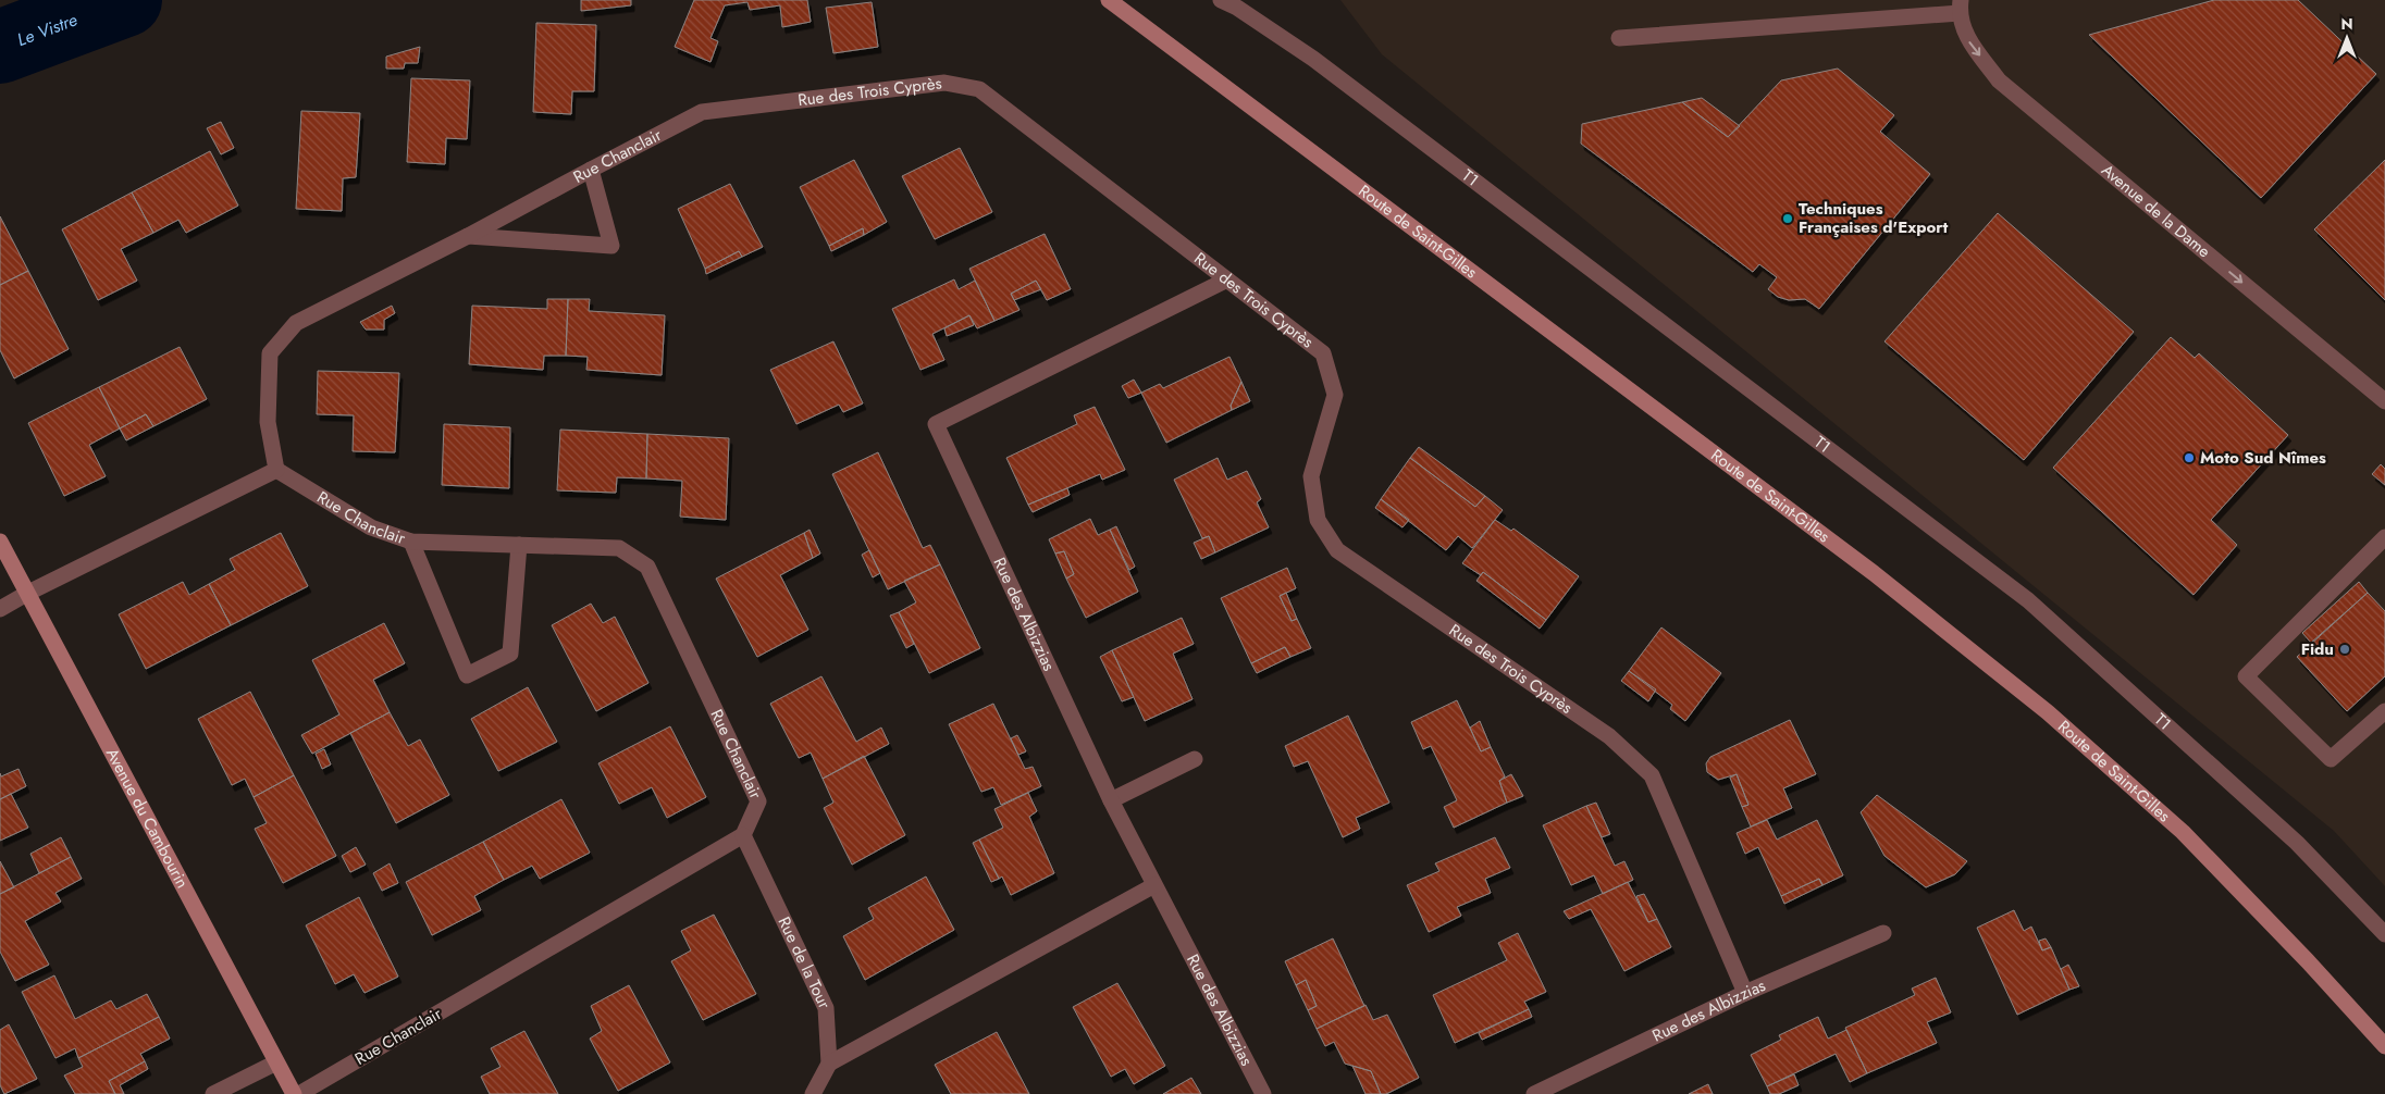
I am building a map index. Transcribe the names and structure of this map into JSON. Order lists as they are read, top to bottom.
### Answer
{
  "streets": {
    "main road": ["Route de Saint-Gilles", "Avenue du Cambourin"],
    "street": [
      "Rue des Trois Cyprès",
      "Rue Chanclair",
      "T1",
      "Avenue de la Dame",
      "Rue des Albizzias",
      "Rue de la Tour"
    ]
  },
  "crossings": [
    ["Rue des Trois Cyprès", "Rue Chanclair"],
    ["Rue des Trois Cyprès", "Rue des Albizzias"],
    ["Rue Chanclair", "Rue de la Tour"]
  ],
  "one_way": ["Avenue de la Dame"],
  "water": ["Le Vistre"],
  "places": ["Techniques Françaises d'Export", "Moto Sud Nîmes", "Fidu"],
  "north": "top"
}
